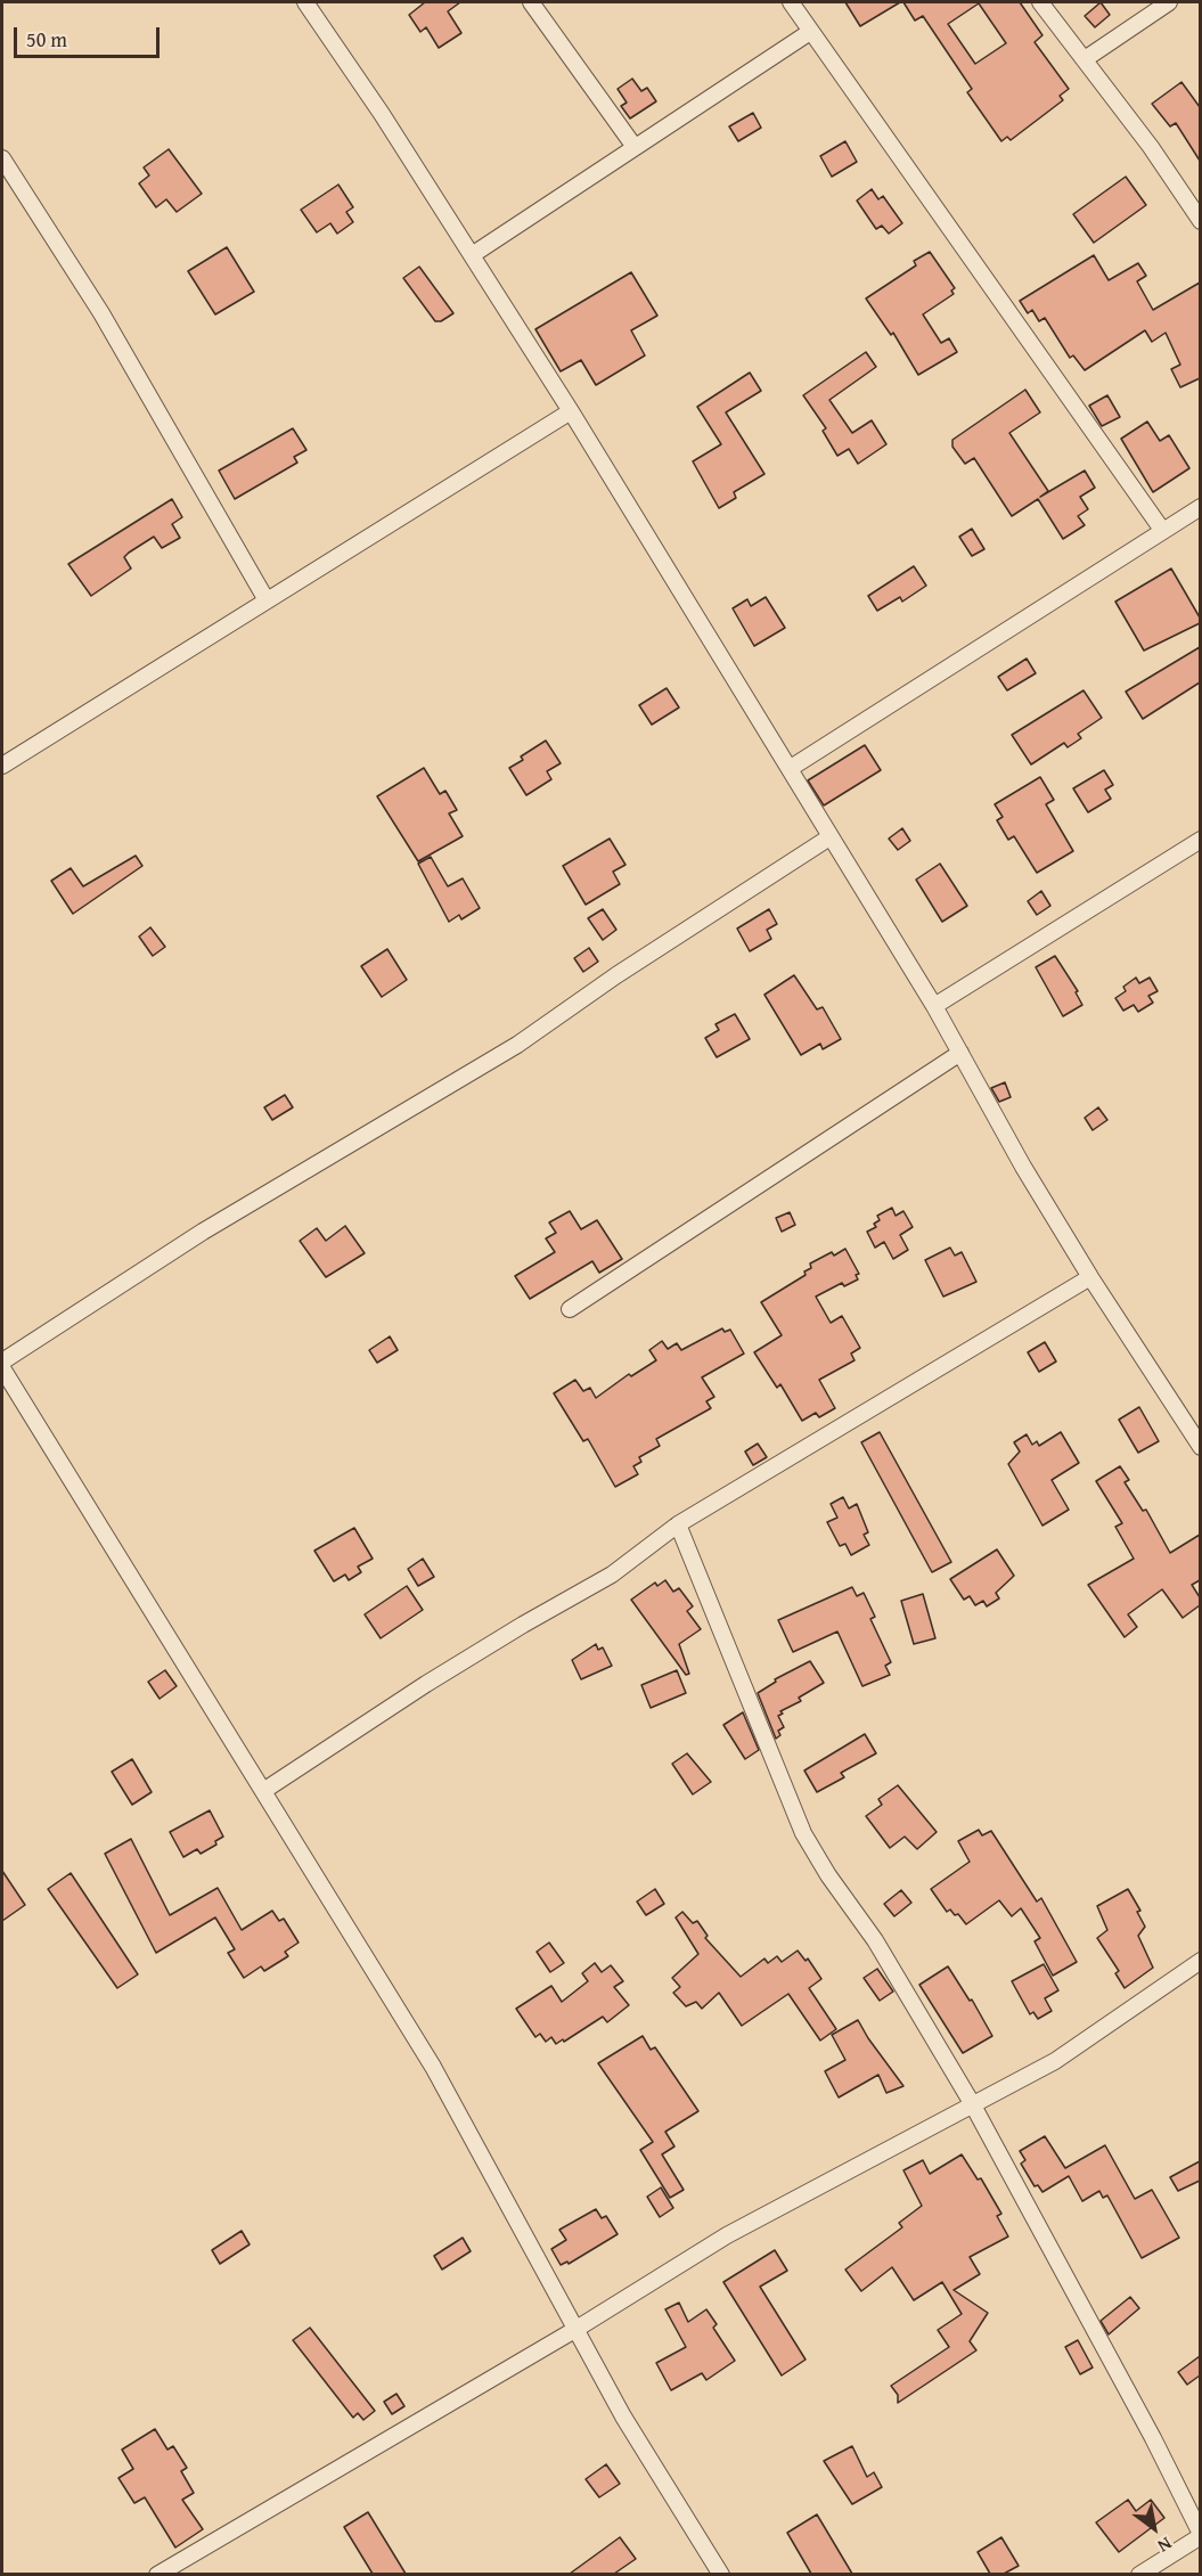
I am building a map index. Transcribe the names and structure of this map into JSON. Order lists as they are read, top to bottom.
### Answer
{
  "scale_bar": "50 m",
  "north": "bottom right"
}
